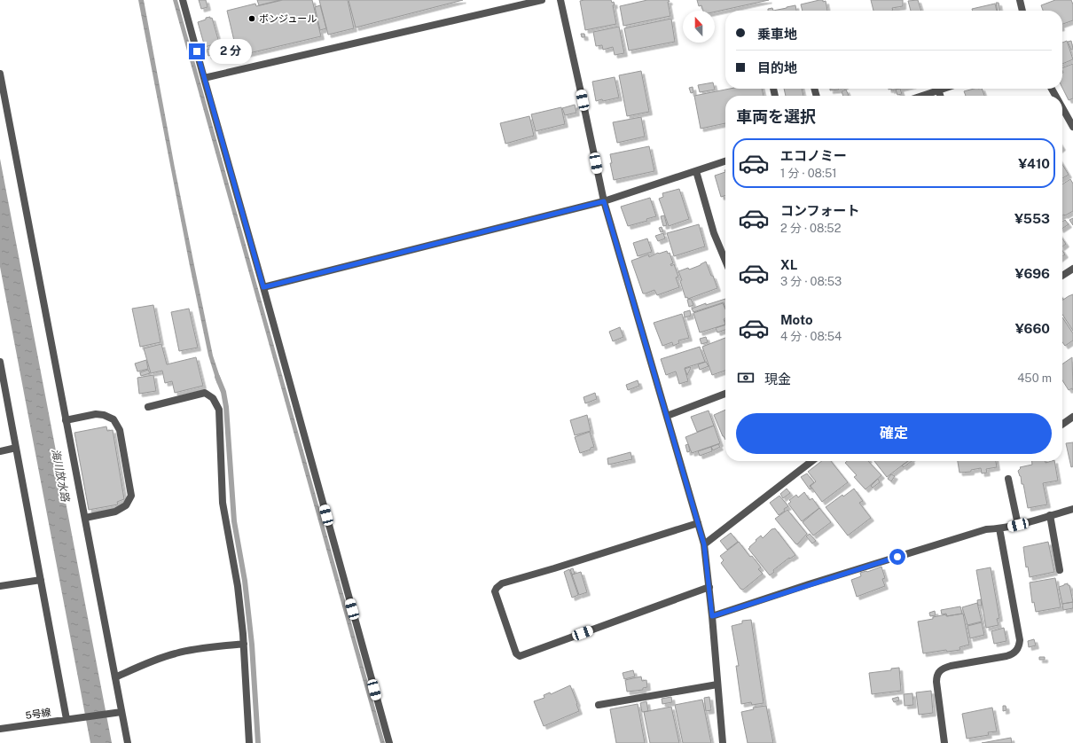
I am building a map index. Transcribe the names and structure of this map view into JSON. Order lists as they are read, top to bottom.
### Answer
{
  "streets": {
    "street": ["5号線"]
  },
  "water": ["海川放水路"],
  "places": ["ボンジュール"],
  "north": "top",
  "page": {
    "banner": ["乗車地", "目的地"],
    "bubble": "2 分",
    "heading": "車両を選択",
    "list": [
      {
        "name": "エコノミー",
        "note": "1 分 · 08:51",
        "value": "¥410"
      },
      {
        "name": "コンフォート",
        "note": "2 分 · 08:52",
        "value": "¥553"
      },
      {
        "name": "XL",
        "note": "3 分 · 08:53",
        "value": "¥696"
      },
      {
        "name": "Moto",
        "note": "4 分 · 08:54",
        "value": "¥660"
      }
    ],
    "pay": ["現金", "450 m"],
    "buttons": "確定"
  }
}
